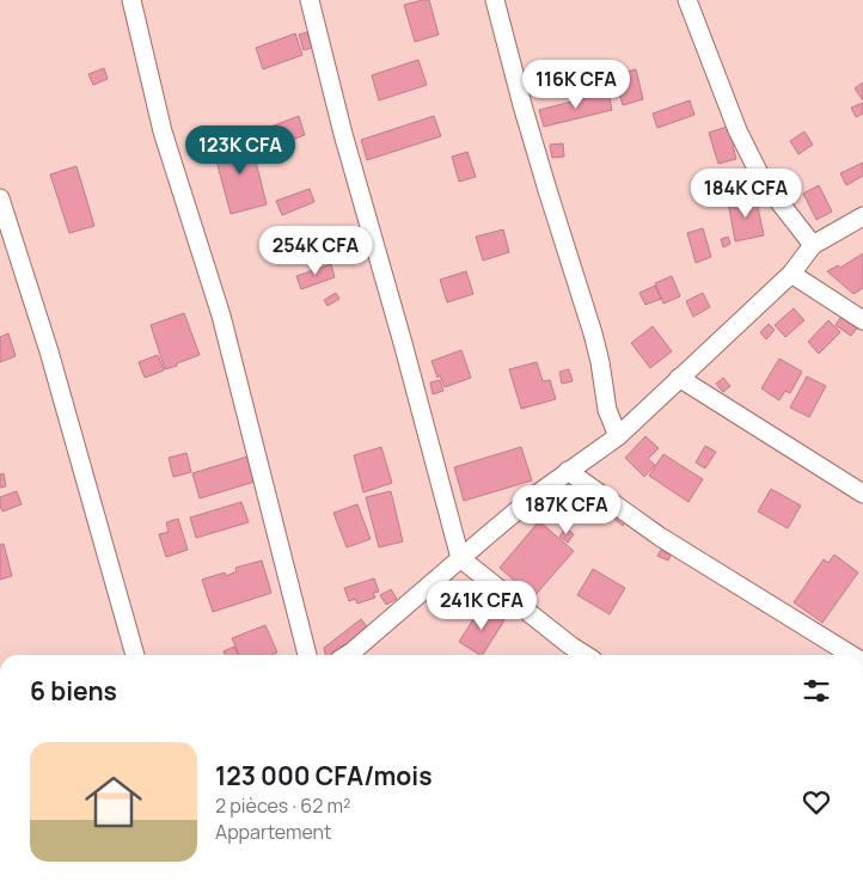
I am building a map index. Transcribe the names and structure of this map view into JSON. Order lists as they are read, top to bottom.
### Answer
{
  "page": {
    "price": [
      "116K CFA",
      "123K CFA",
      "184K CFA",
      "254K CFA",
      "187K CFA",
      "241K CFA"
    ],
    "heading": "6 biens",
    "list": [
      {
        "name": "123 000 CFA/mois",
        "note": "2 pièces · 62 m² · Appartement"
      }
    ]
  }
}
